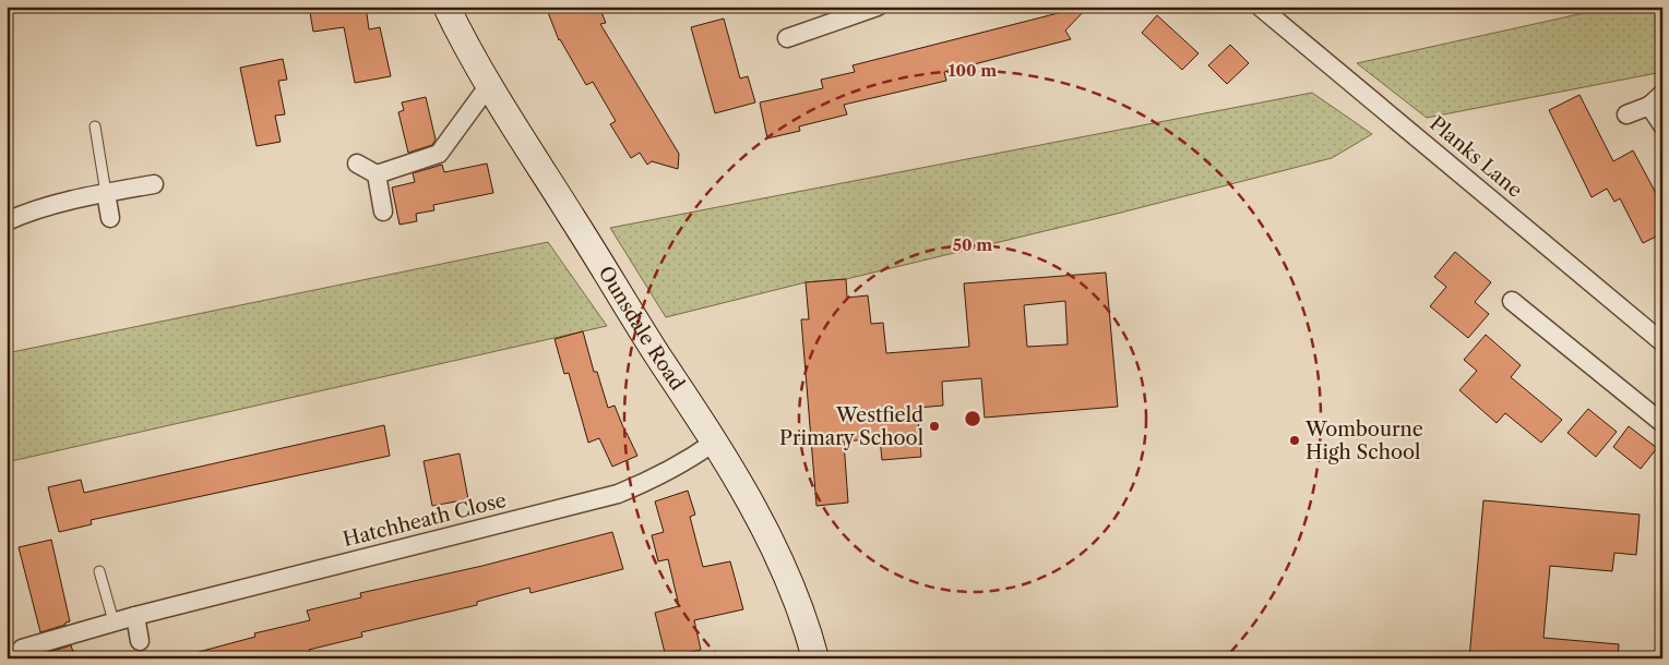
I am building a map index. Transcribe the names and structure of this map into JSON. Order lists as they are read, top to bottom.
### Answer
{
  "streets": {
    "street": ["Planks Lane", "Ounsdale Road", "Hatchheath Close"]
  },
  "crossings": [
    ["Ounsdale Road", "Hatchheath Close"]
  ],
  "places": ["Westfield Primary School", "Wombourne High School"],
  "rings": ["100 m", "50 m"]
}
